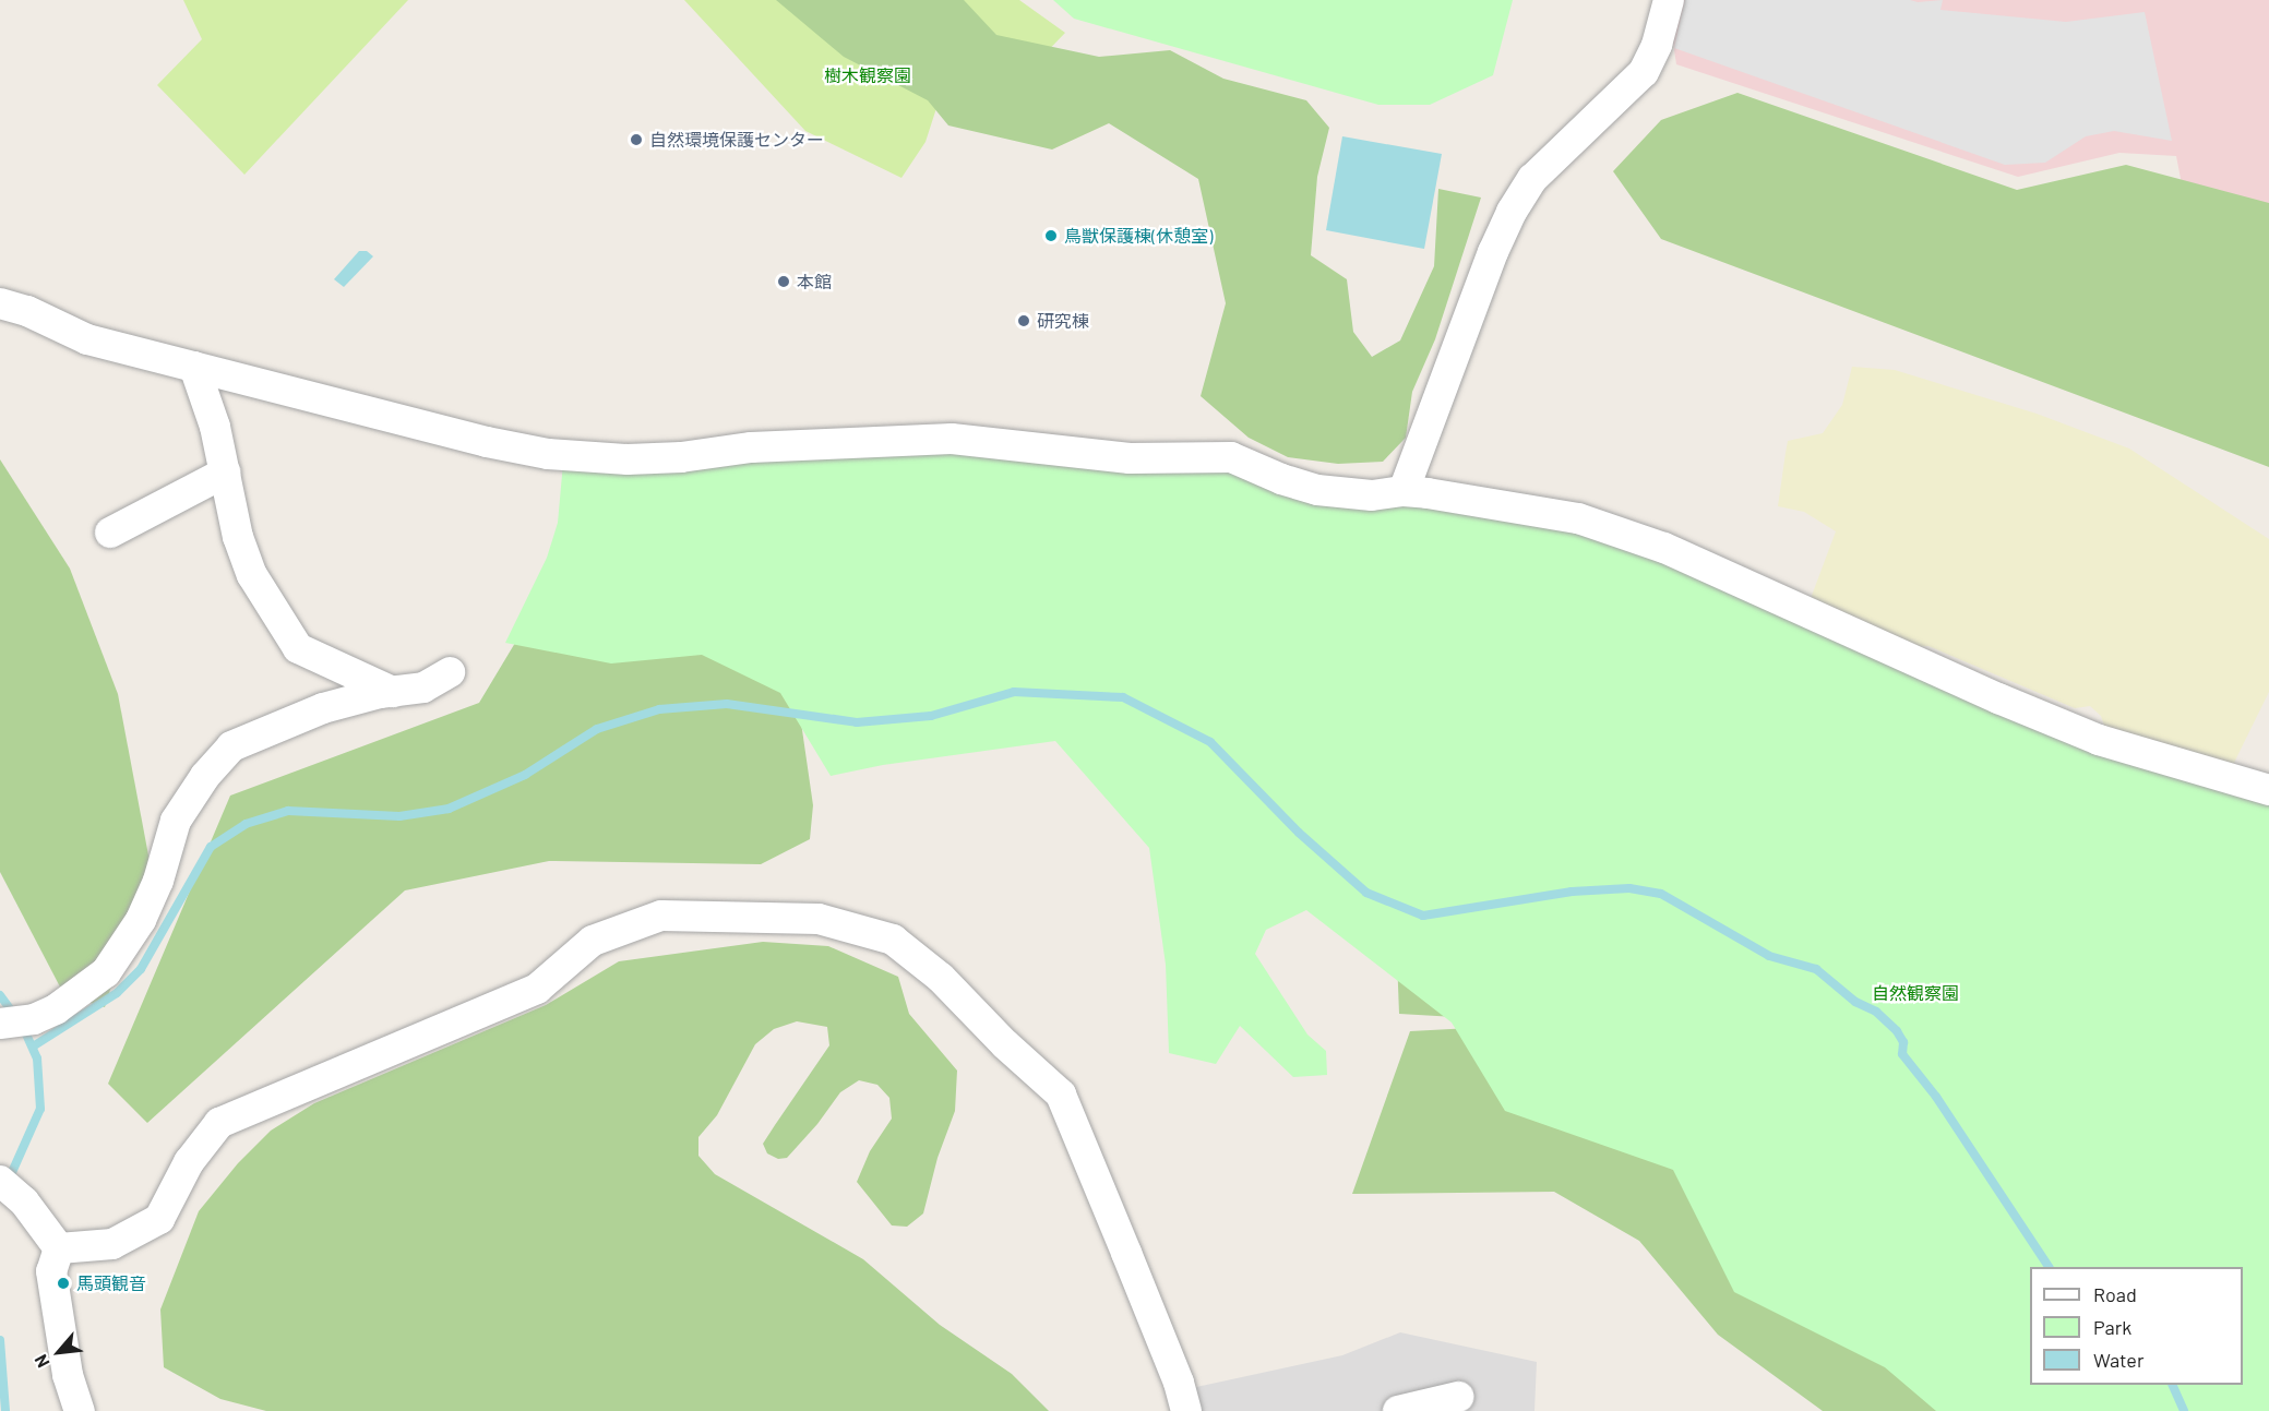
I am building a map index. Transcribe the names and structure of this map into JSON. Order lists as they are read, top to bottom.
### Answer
{
  "parks": ["樹木観察園", "自然観察園"],
  "places": [
    "自然環境保護センター",
    "鳥獣保護棟(休憩室)",
    "本館",
    "研究棟",
    "馬頭観音"
  ],
  "legend": ["Road", "Park", "Water"],
  "north": "bottom left"
}
